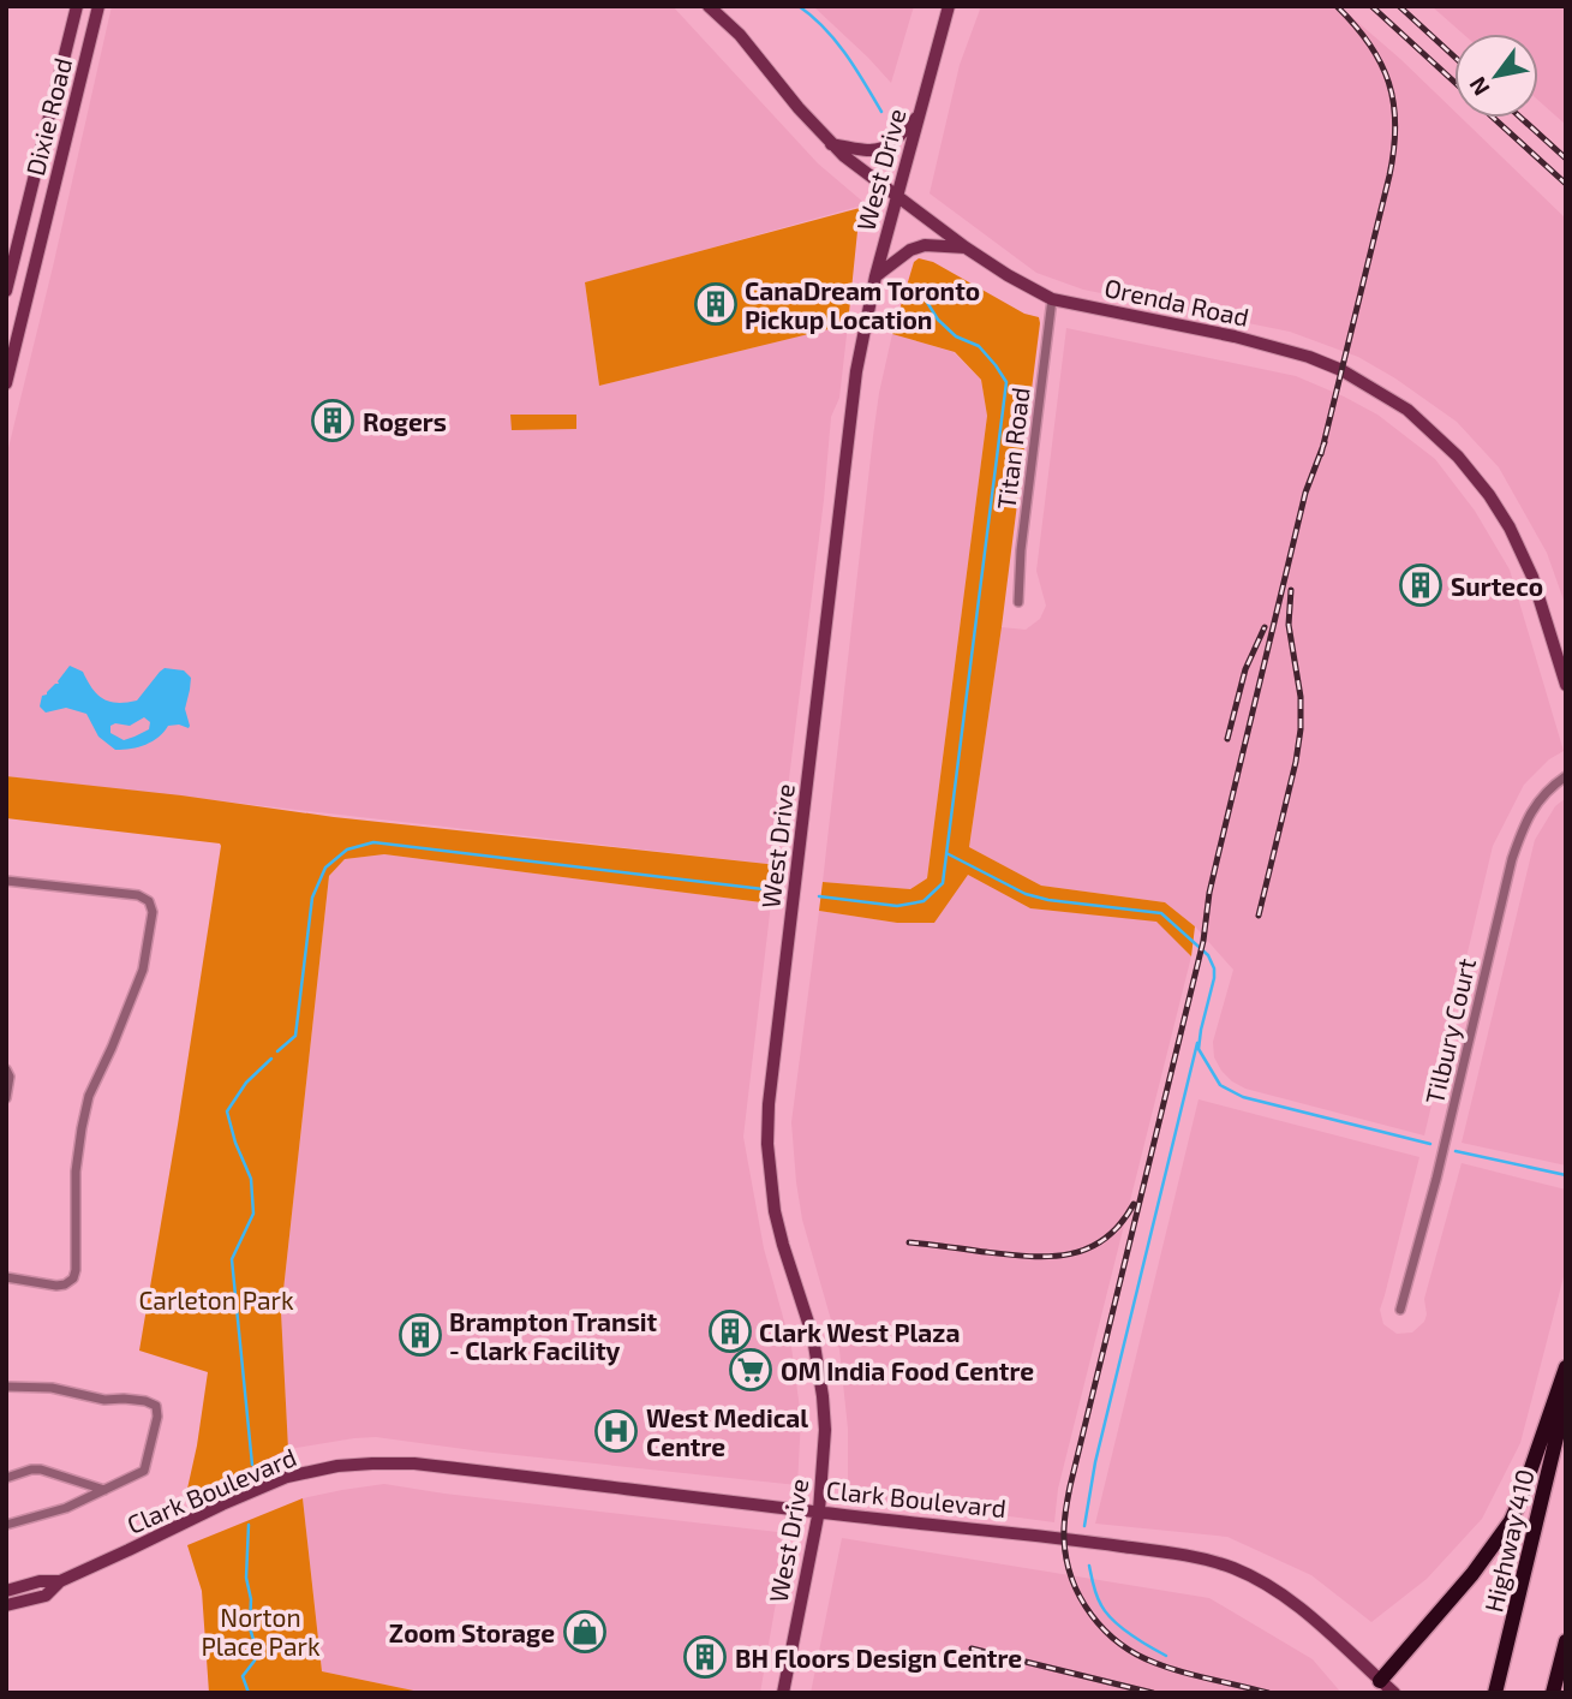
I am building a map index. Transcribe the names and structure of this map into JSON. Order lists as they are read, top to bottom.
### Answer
{
  "streets": {
    "highway": ["Highway 410"],
    "street": [
      "Dixie Road",
      "West Drive",
      "Orenda Road",
      "Titan Road",
      "Tilbury Court",
      "Clark Boulevard"
    ]
  },
  "crossings": [
    ["West Drive", "Orenda Road"],
    ["West Drive", "Clark Boulevard"],
    ["Orenda Road", "Titan Road"]
  ],
  "parks": ["Carleton Park", "Norton Place Park"],
  "places": {
    "building": [
      "CanaDream Toronto Pickup Location",
      "Rogers",
      "Surteco",
      "Clark West Plaza",
      "Brampton Transit - Clark Facility",
      "BH Floors Design Centre"
    ],
    "supermarket": ["OM India Food Centre"],
    "hospital": ["West Medical Centre"],
    "shop": ["Zoom Storage"]
  },
  "north": "bottom left"
}
